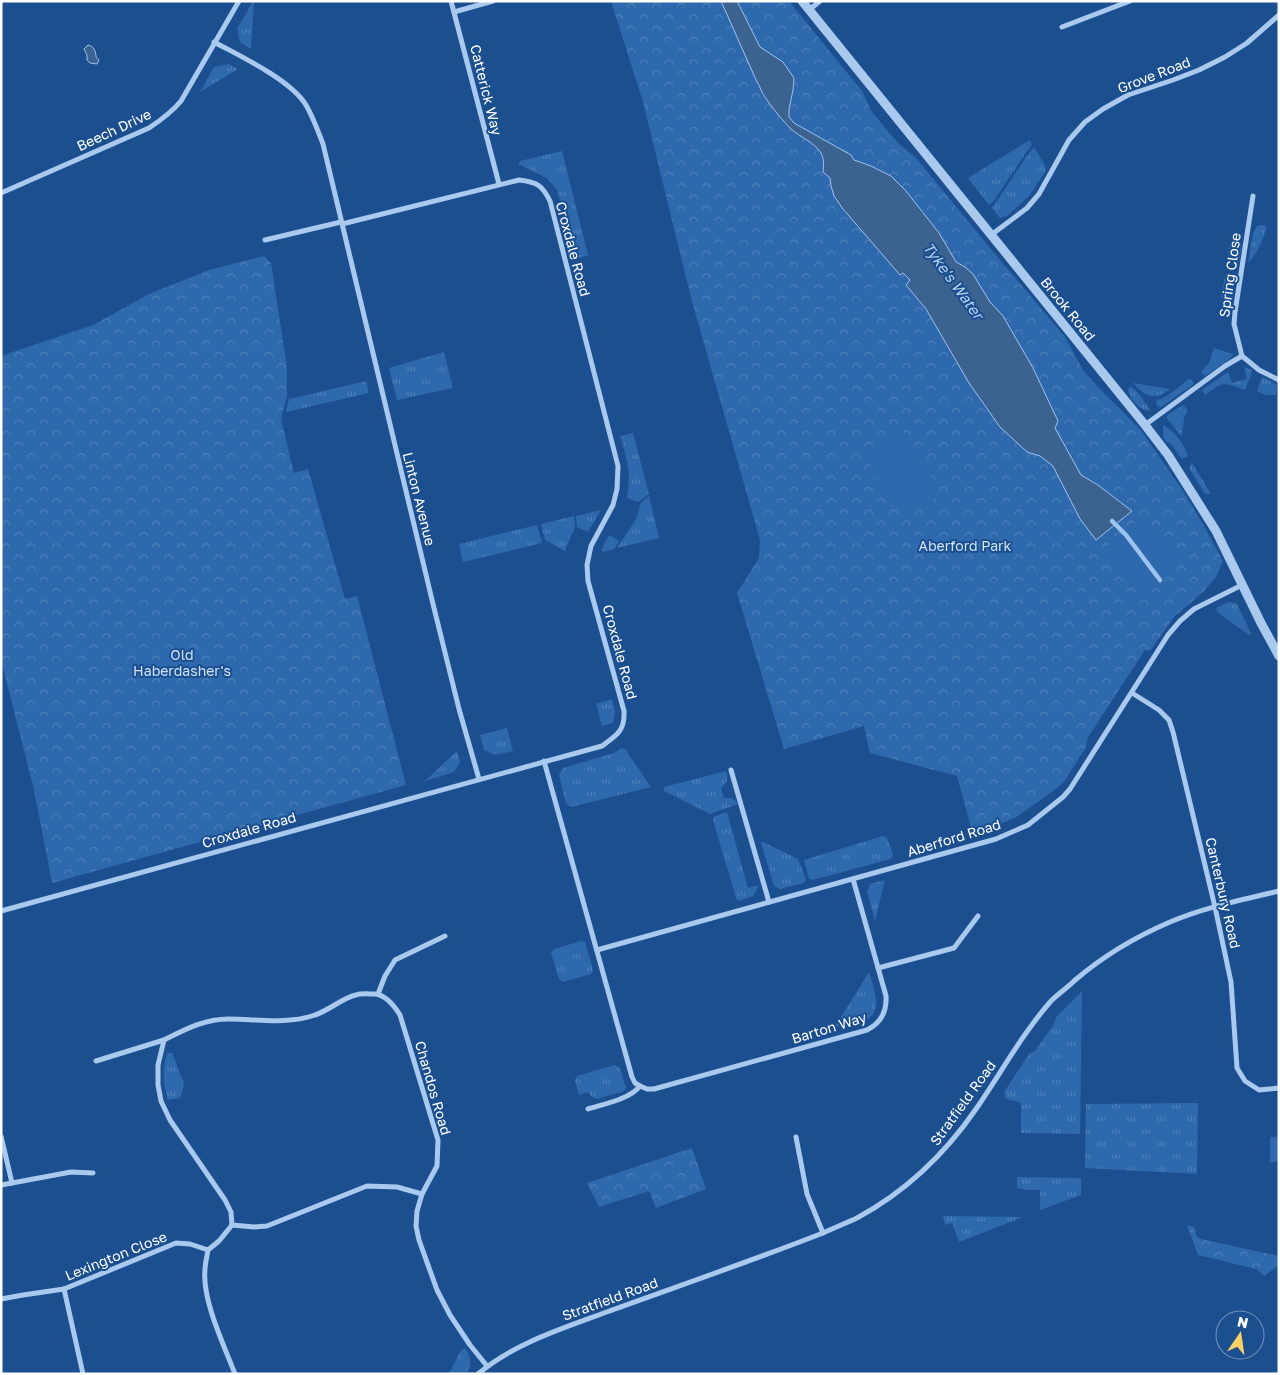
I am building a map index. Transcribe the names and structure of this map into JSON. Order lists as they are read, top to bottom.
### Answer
{
  "streets": {
    "street": [
      "Grove Road",
      "Catterick Way",
      "Beech Drive",
      "Croxdale Road",
      "Spring Close",
      "Brook Road",
      "Linton Avenue",
      "Aberford Road",
      "Canterbury Road",
      "Barton Way",
      "Chandos Road",
      "Stratfield Road",
      "Lexington Close"
    ]
  },
  "crossings": [
    ["Grove Road", "Brook Road"],
    ["Catterick Way", "Croxdale Road"],
    ["Beech Drive", "Linton Avenue"],
    ["Croxdale Road", "Linton Avenue"],
    ["Brook Road", "Aberford Road"],
    ["Aberford Road", "Canterbury Road"],
    ["Aberford Road", "Barton Way"],
    ["Canterbury Road", "Stratfield Road"],
    ["Chandos Road", "Stratfield Road"]
  ],
  "water": ["Tyke's Water"],
  "parks": ["Aberford Park", "Old Haberdasher's"],
  "north": "top"
}
